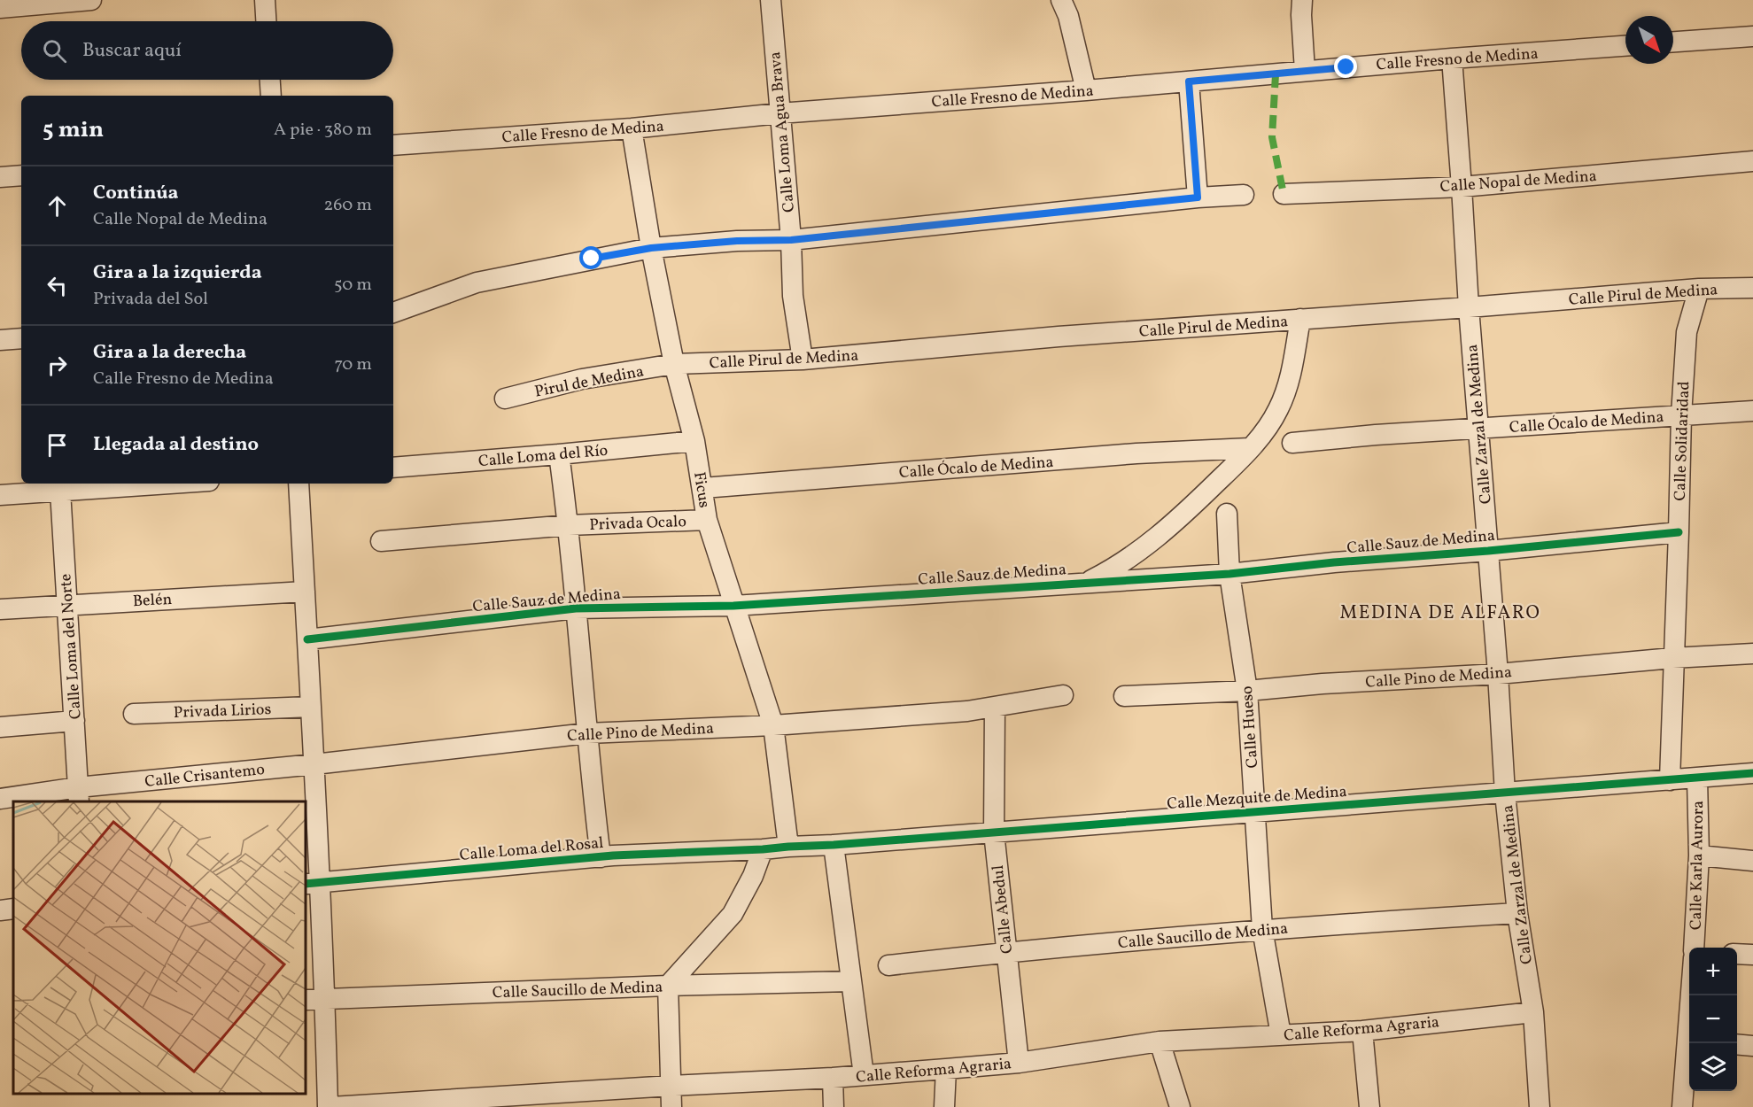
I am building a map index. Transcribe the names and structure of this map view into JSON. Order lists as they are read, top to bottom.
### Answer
{
  "streets": {
    "street": [
      "Calle Fresno de Medina",
      "Calle Loma Agua Brava",
      "Calle Nopal de Medina",
      "Calle Pirul de Medina",
      "Pirul de Medina",
      "Calle Ócalo de Medina",
      "Calle Zarzal de Medina",
      "Calle Solidaridad",
      "Calle Loma del Río",
      "Ficus",
      "Privada Ocalo",
      "Calle Sauz de Medina",
      "Belén",
      "Calle Loma del Norte",
      "Calle Pino de Medina",
      "Privada Lirios",
      "Calle Hueso",
      "Calle Crisantemo",
      "Calle Mezquite de Medina",
      "Calle Loma del Rosal",
      "Calle Karla Aurora",
      "Calle Abedul",
      "Calle Saucillo de Medina",
      "Calle Reforma Agraria"
    ]
  },
  "crossings": [
    ["Calle Fresno de Medina", "Calle Loma Agua Brava"],
    ["Calle Fresno de Medina", "Calle Zarzal de Medina"],
    ["Calle Fresno de Medina", "Ficus"],
    ["Calle Loma Agua Brava", "Calle Pirul de Medina"],
    ["Calle Nopal de Medina", "Calle Zarzal de Medina"],
    ["Calle Pirul de Medina", "Pirul de Medina"],
    ["Calle Pirul de Medina", "Calle Zarzal de Medina"],
    ["Calle Pirul de Medina", "Calle Solidaridad"],
    ["Calle Pirul de Medina", "Ficus"],
    ["Pirul de Medina", "Ficus"],
    ["Calle Ócalo de Medina", "Calle Zarzal de Medina"],
    ["Calle Ócalo de Medina", "Calle Solidaridad"],
    ["Calle Ócalo de Medina", "Ficus"],
    ["Calle Zarzal de Medina", "Calle Sauz de Medina"],
    ["Calle Zarzal de Medina", "Calle Pino de Medina"],
    ["Calle Zarzal de Medina", "Calle Mezquite de Medina"],
    ["Calle Zarzal de Medina", "Calle Saucillo de Medina"],
    ["Calle Zarzal de Medina", "Calle Reforma Agraria"],
    ["Calle Solidaridad", "Calle Sauz de Medina"],
    ["Calle Solidaridad", "Calle Pino de Medina"],
    ["Calle Solidaridad", "Calle Mezquite de Medina"],
    ["Calle Loma del Río", "Ficus"],
    ["Ficus", "Privada Ocalo"],
    ["Ficus", "Calle Sauz de Medina"],
    ["Ficus", "Calle Pino de Medina"],
    ["Ficus", "Calle Mezquite de Medina"],
    ["Calle Sauz de Medina", "Calle Hueso"],
    ["Belén", "Calle Loma del Norte"],
    ["Calle Loma del Norte", "Calle Crisantemo"],
    ["Calle Pino de Medina", "Calle Hueso"],
    ["Calle Pino de Medina", "Calle Crisantemo"],
    ["Calle Pino de Medina", "Calle Abedul"],
    ["Calle Hueso", "Calle Mezquite de Medina"],
    ["Calle Hueso", "Calle Saucillo de Medina"],
    ["Calle Hueso", "Calle Reforma Agraria"],
    ["Calle Mezquite de Medina", "Calle Loma del Rosal"],
    ["Calle Mezquite de Medina", "Calle Karla Aurora"],
    ["Calle Mezquite de Medina", "Calle Abedul"],
    ["Calle Abedul", "Calle Saucillo de Medina"],
    ["Calle Abedul", "Calle Reforma Agraria"]
  ],
  "districts": ["MEDINA DE ALFARO"],
  "north": "bottom right",
  "page": {
    "search": "Buscar aquí",
    "heading": ["5 min", "A pie · 380 m"],
    "list": [
      ["Continúa", "Calle Nopal de Medina", "260 m"],
      ["Gira a la izquierda", "Privada del Sol", "50 m"],
      ["Gira a la derecha", "Calle Fresno de Medina", "70 m"],
      "Llegada al destino"
    ],
    "map_buttons": ["+", "−"]
  }
}
